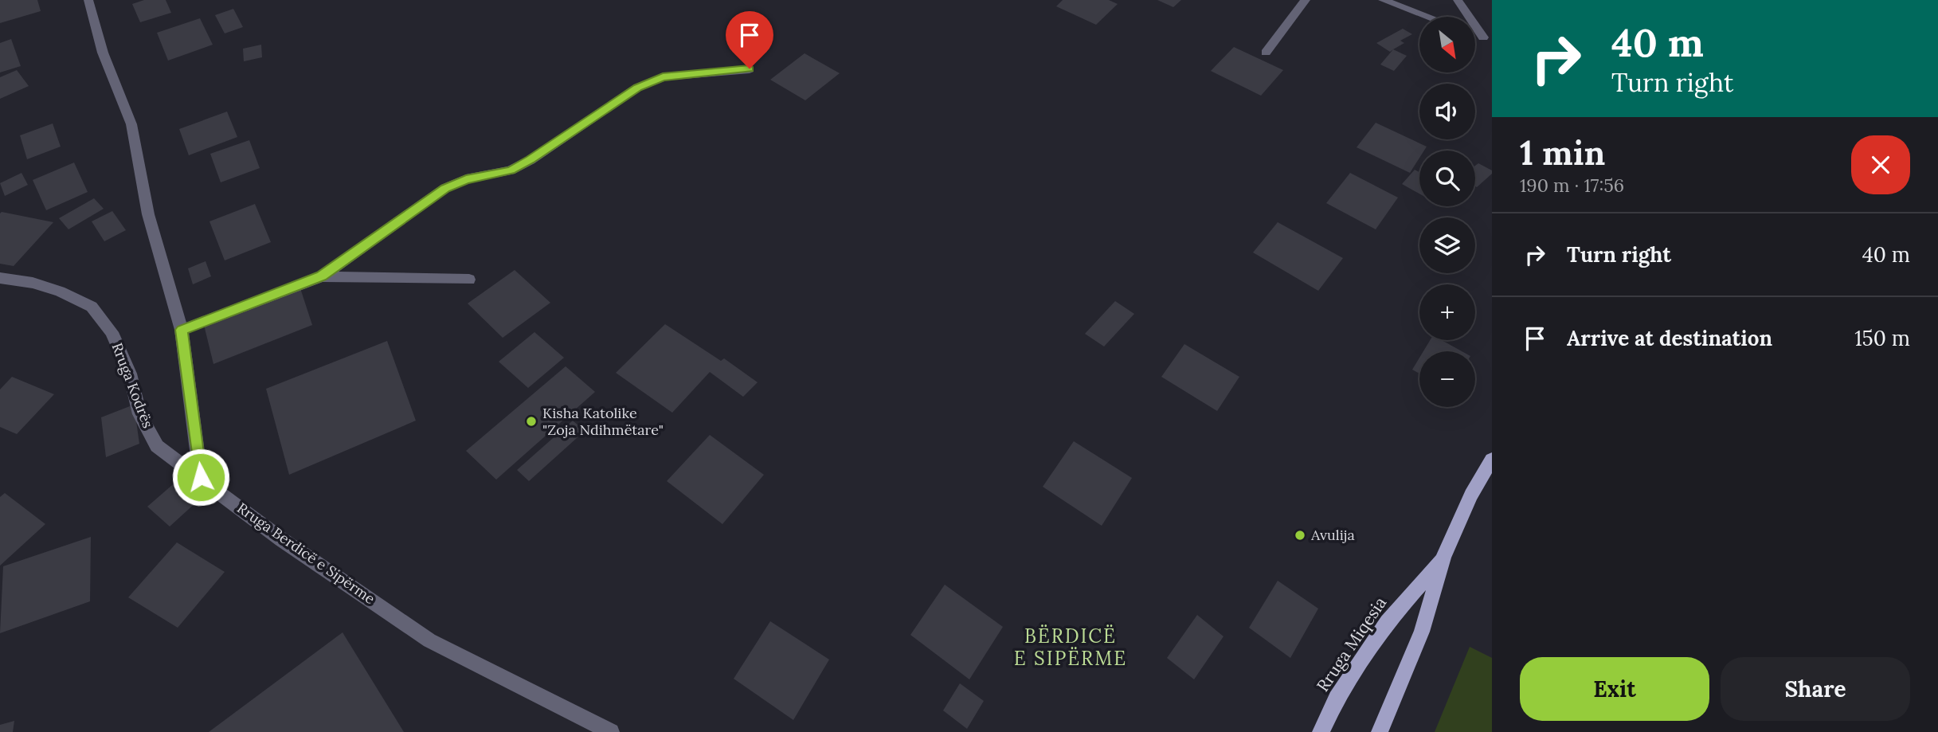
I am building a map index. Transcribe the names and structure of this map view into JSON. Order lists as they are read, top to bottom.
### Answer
{
  "streets": {
    "main road": ["Rruga Miqesia"],
    "street": ["Rruga Kodrës", "Rruga Berdicë e Sipërme"]
  },
  "crossings": [
    ["Rruga Kodrës", "Rruga Berdicë e Sipërme"]
  ],
  "districts": ["BËRDICË E SIPËRME"],
  "places": ["Kisha Katolike \"Zoja Ndihmëtare\"", "Avulija"],
  "north": "bottom right",
  "page": {
    "turn": ["40 m", "Turn right"],
    "map_buttons": ["+", "−"],
    "heading": ["1 min", "190 m · 17:56"],
    "list": [
      {
        "name": "Turn right",
        "value": "40 m"
      },
      {
        "name": "Arrive at destination",
        "value": "150 m"
      }
    ],
    "buttons": ["Exit", "Share"]
  }
}
